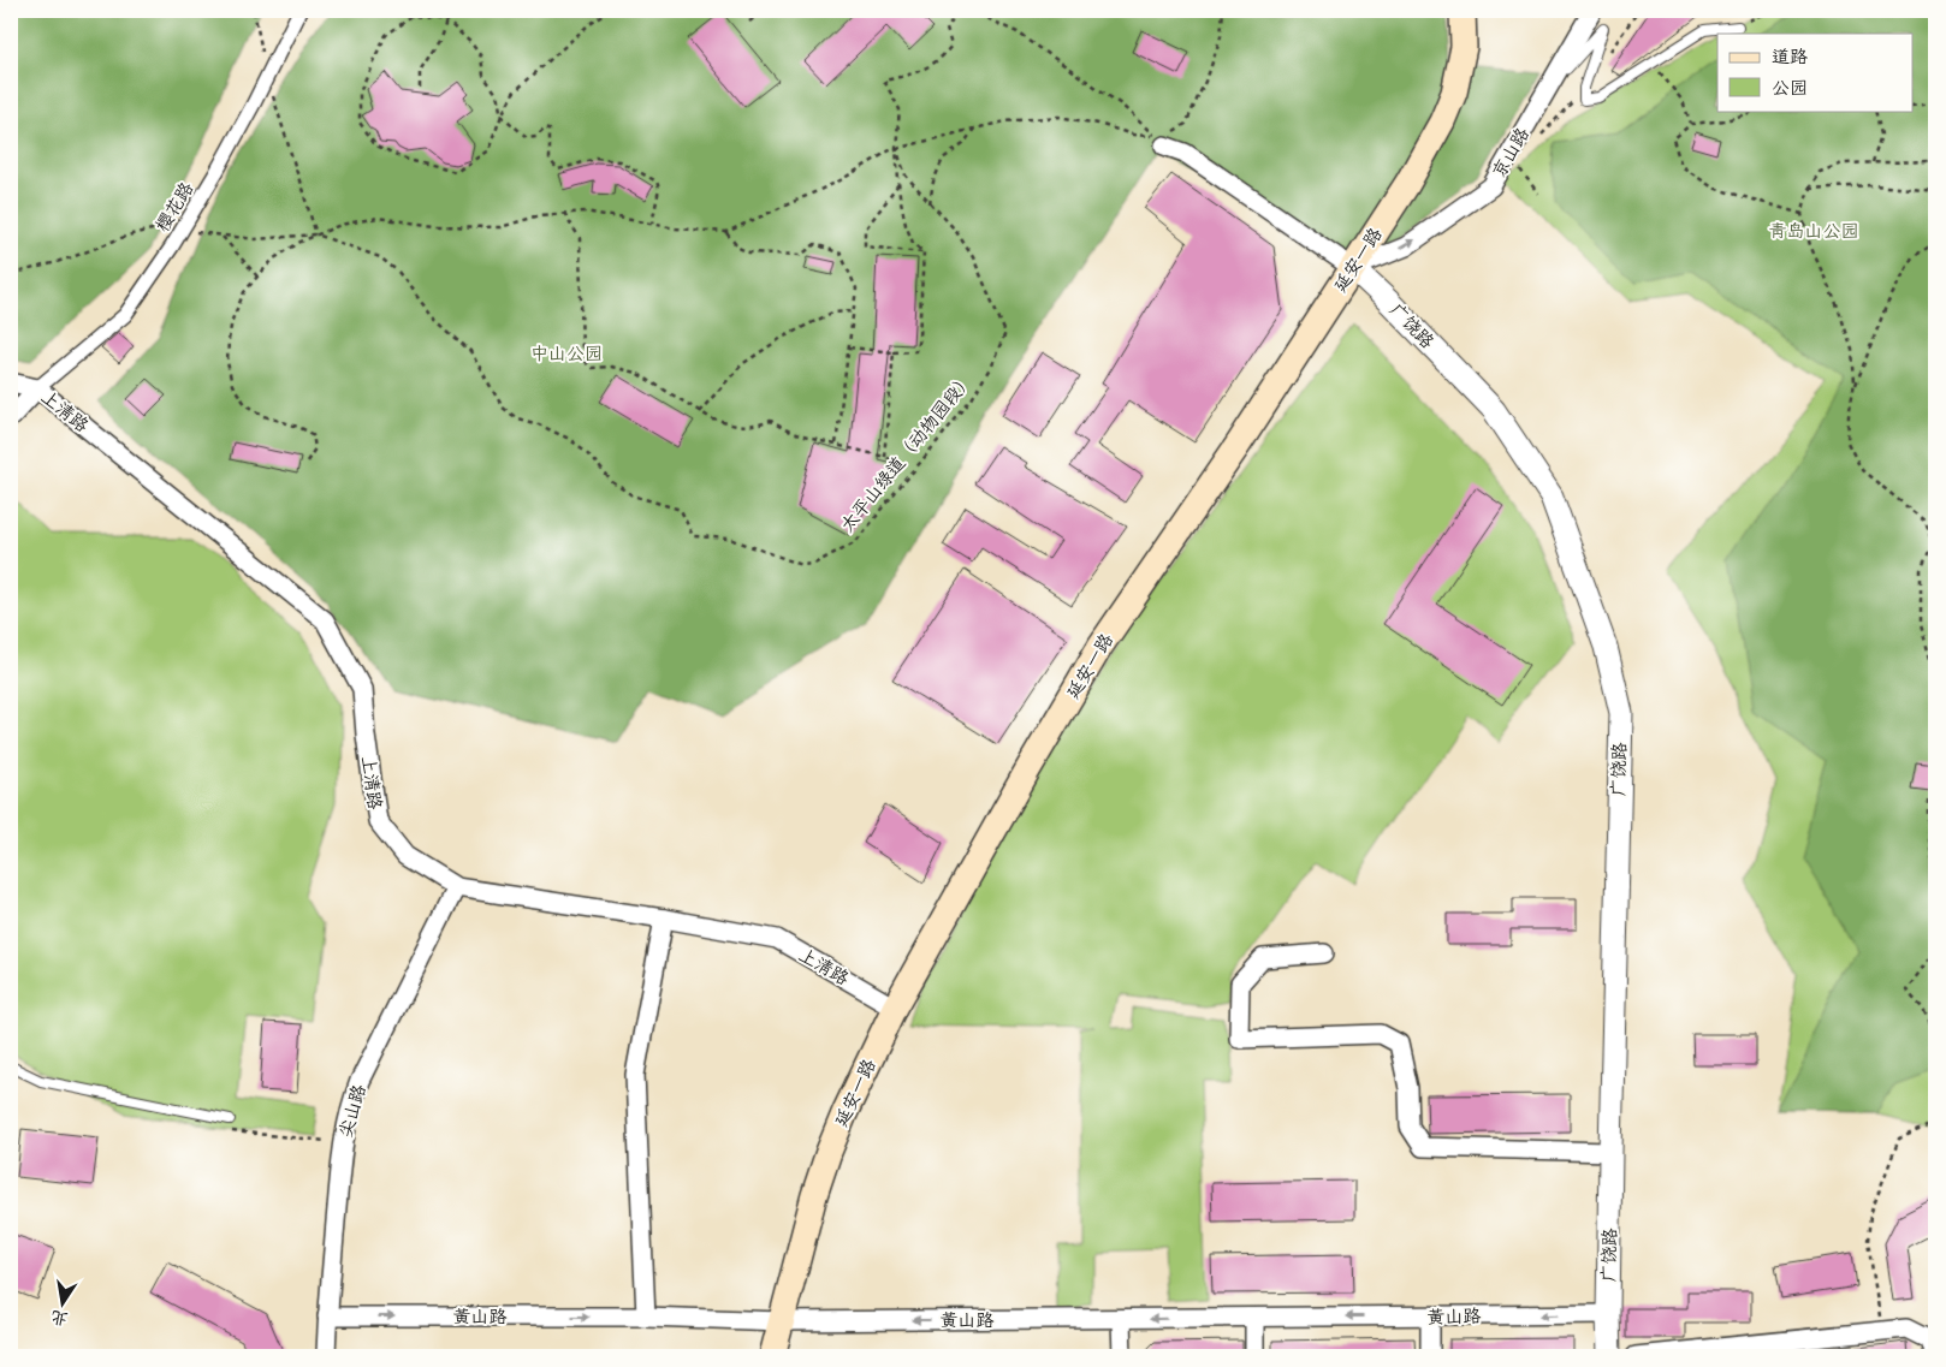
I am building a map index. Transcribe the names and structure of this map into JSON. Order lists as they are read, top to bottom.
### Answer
{
  "streets": {
    "main road": ["延安一路"],
    "street": [
      "京山路",
      "樱花路",
      "广饶路",
      "上清路",
      "尖山路",
      "黄山路"
    ],
    "path": ["太平山绿道（动物园段）"]
  },
  "crossings": [
    ["京山路", "延安一路"],
    ["京山路", "广饶路"],
    ["樱花路", "上清路"],
    ["延安一路", "广饶路"],
    ["延安一路", "上清路"],
    ["延安一路", "黄山路"],
    ["广饶路", "黄山路"],
    ["上清路", "尖山路"],
    ["尖山路", "黄山路"]
  ],
  "one_way": ["京山路"],
  "parks": ["青岛山公园", "中山公园"],
  "legend": ["道路", "公园"],
  "north": "bottom"
}
